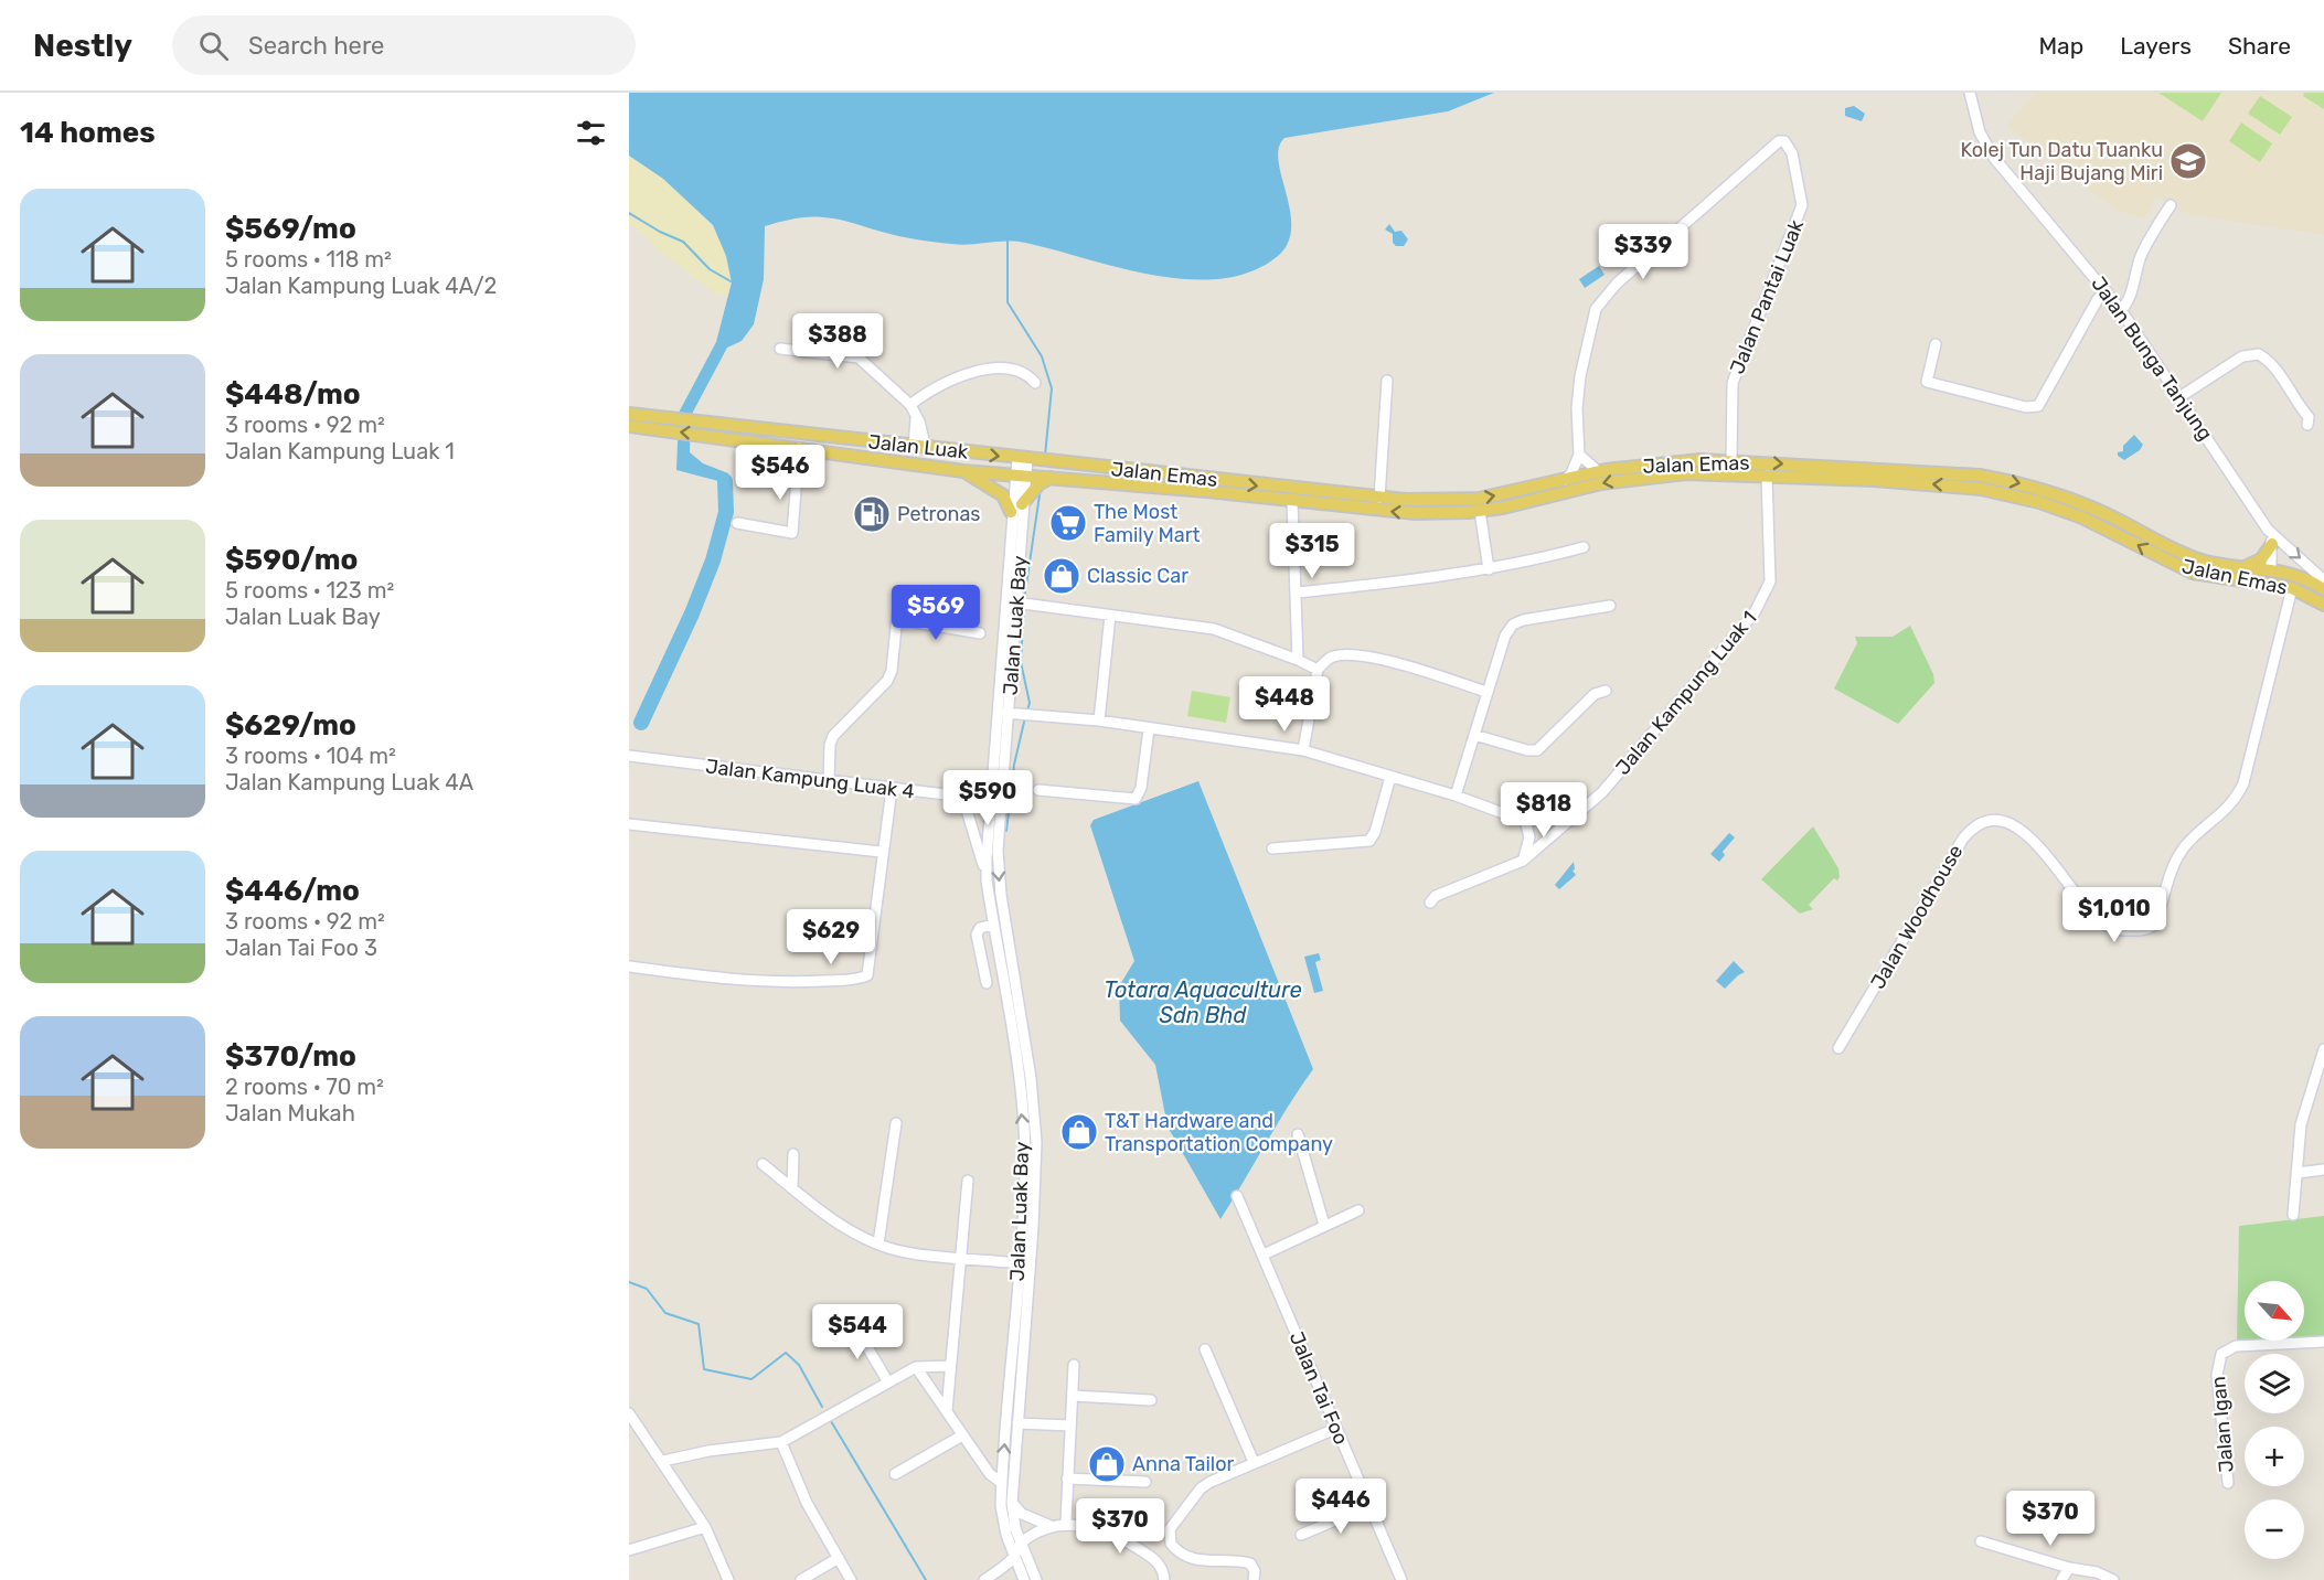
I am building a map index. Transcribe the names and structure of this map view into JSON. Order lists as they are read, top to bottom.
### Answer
{
  "streets": {
    "main road": ["Jalan Luak", "Jalan Emas"],
    "street": [
      "Jalan Pantai Luak",
      "Jalan Bunga Tanjung",
      "Jalan Luak Bay",
      "Jalan Kampung Luak 1",
      "Jalan Kampung Luak 4",
      "Jalan Woodhouse",
      "Jalan Tai Foo",
      "Jalan Igan"
    ]
  },
  "crossings": [
    ["Jalan Pantai Luak", "Jalan Emas"],
    ["Jalan Luak", "Jalan Emas"],
    ["Jalan Luak", "Jalan Luak Bay"],
    ["Jalan Emas", "Jalan Kampung Luak 1"],
    ["Jalan Emas", "Jalan Woodhouse"],
    ["Jalan Luak Bay", "Jalan Kampung Luak 4"]
  ],
  "water": ["Totara Aquaculture Sdn Bhd"],
  "places": {
    "school or university": ["Kolej Tun Datu Tuanku Haji Bujang Miri"],
    "fuel station": ["Petronas"],
    "supermarket": ["The Most Family Mart"],
    "shop": ["Classic Car", "T&T Hardware and Transportation Company", "Anna Tailor"]
  },
  "north": "bottom right",
  "page": {
    "header": "Nestly",
    "search": "Search here",
    "nav": ["Map", "Layers", "Share"],
    "heading": "14 homes",
    "list": [
      {
        "name": "$569/mo",
        "note": "5 rooms · 118 m² · Jalan Kampung Luak 4A/2"
      },
      {
        "name": "$448/mo",
        "note": "3 rooms · 92 m² · Jalan Kampung Luak 1"
      },
      {
        "name": "$590/mo",
        "note": "5 rooms · 123 m² · Jalan Luak Bay"
      },
      {
        "name": "$629/mo",
        "note": "3 rooms · 104 m² · Jalan Kampung Luak 4A"
      },
      {
        "name": "$446/mo",
        "note": "3 rooms · 92 m² · Jalan Tai Foo 3"
      },
      {
        "name": "$370/mo",
        "note": "2 rooms · 70 m² · Jalan Mukah"
      }
    ],
    "price": [
      "$339",
      "$388",
      "$546",
      "$315",
      "$569",
      "$448",
      "$590",
      "$818",
      "$1,010",
      "$629",
      "$544",
      "$446",
      "$370",
      "$370"
    ],
    "map_buttons": ["+", "−"]
  }
}
